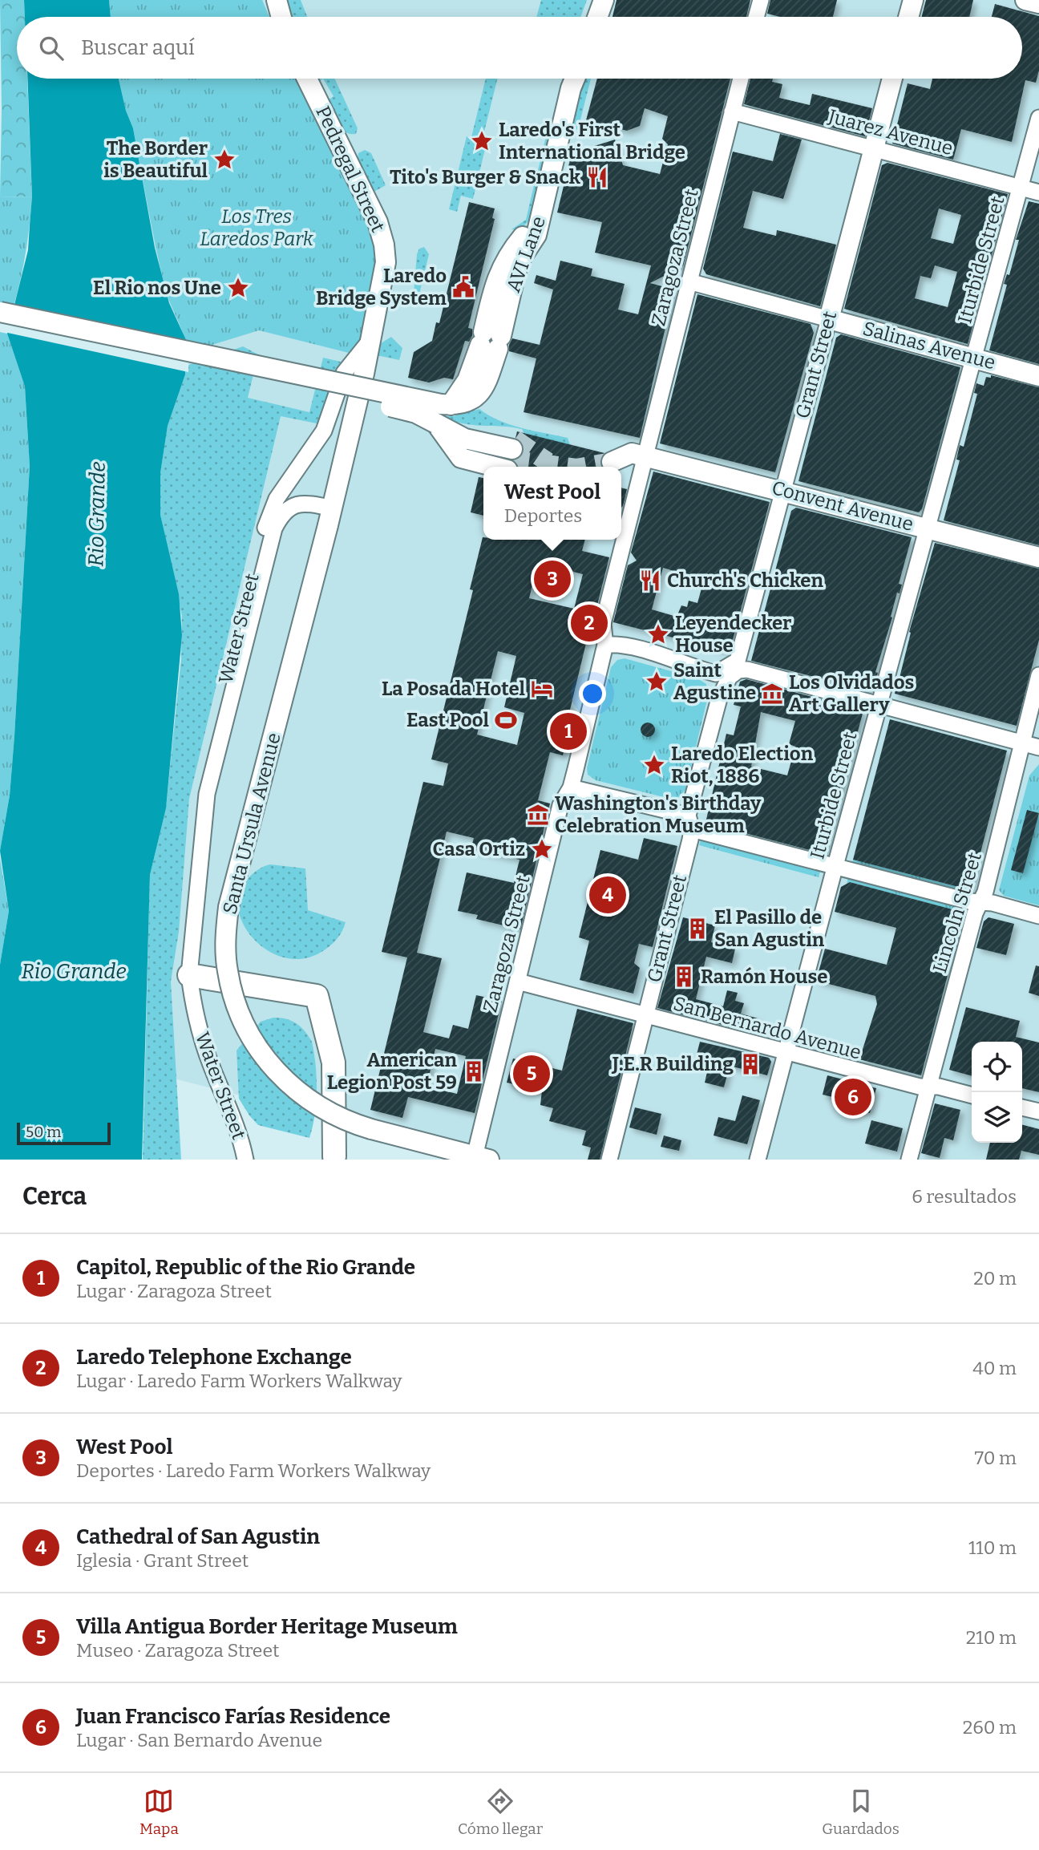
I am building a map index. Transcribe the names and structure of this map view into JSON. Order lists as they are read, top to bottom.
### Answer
{
  "streets": {
    "main road": [
      "Pedregal Street",
      "AVI Lane",
      "Salinas Avenue",
      "Grant Street",
      "Convent Avenue",
      "Santa Ursula Avenue"
    ],
    "street": [
      "Juarez Avenue",
      "Zaragoza Street",
      "Iturbide Street",
      "Water Street",
      "Lincoln Street",
      "San Bernardo Avenue"
    ]
  },
  "crossings": [
    ["Juarez Avenue", "Zaragoza Street"],
    ["Juarez Avenue", "Iturbide Street"],
    ["Juarez Avenue", "Grant Street"],
    ["Pedregal Street", "Santa Ursula Avenue"],
    ["Zaragoza Street", "Salinas Avenue"],
    ["Zaragoza Street", "Convent Avenue"],
    ["Zaragoza Street", "Santa Ursula Avenue"],
    ["Zaragoza Street", "San Bernardo Avenue"],
    ["Iturbide Street", "Salinas Avenue"],
    ["Iturbide Street", "Convent Avenue"],
    ["Iturbide Street", "San Bernardo Avenue"],
    ["Salinas Avenue", "Grant Street"],
    ["Grant Street", "Convent Avenue"],
    ["Grant Street", "San Bernardo Avenue"],
    ["Water Street", "Santa Ursula Avenue"],
    ["Lincoln Street", "San Bernardo Avenue"]
  ],
  "water": ["Rio Grande"],
  "parks": ["Los Tres Laredos Park"],
  "places": {
    "place": [
      "Laredo's First International Bridge",
      "The Border is Beautiful",
      "El Rio nos Une",
      "Leyendecker House",
      "Saint Agustine",
      "Laredo Election Riot, 1886",
      "Casa Ortiz"
    ],
    "restaurant": ["Tito's Burger & Snack", "Church's Chicken"],
    "public building": ["Laredo Bridge System"],
    "hotel": ["La Posada Hotel"],
    "museum": ["Los Olvidados Art Gallery", "Washington's Birthday Celebration Museum"],
    "sports": ["East Pool"],
    "building": [
      "El Pasillo de San Agustin",
      "Ramón House",
      "J.E.R Building",
      "American Legion Post 59"
    ]
  },
  "scale_bar": "50 m",
  "page": {
    "search": "Buscar aquí",
    "popup": ["West Pool", "Deportes"],
    "pins": [
      "3",
      "2",
      "1",
      "4",
      "5",
      "6"
    ],
    "scale": "50 m",
    "heading": ["Cerca", "6 resultados"],
    "list": [
      {
        "mark": "1",
        "name": "Capitol, Republic of the Rio Grande",
        "note": "Lugar · Zaragoza Street",
        "value": "20 m"
      },
      {
        "mark": "2",
        "name": "Laredo Telephone Exchange",
        "note": "Lugar · Laredo Farm Workers Walkway",
        "value": "40 m"
      },
      {
        "mark": "3",
        "name": "West Pool",
        "note": "Deportes · Laredo Farm Workers Walkway",
        "value": "70 m"
      },
      {
        "mark": "4",
        "name": "Cathedral of San Agustin",
        "note": "Iglesia · Grant Street",
        "value": "110 m"
      },
      {
        "mark": "5",
        "name": "Villa Antigua Border Heritage Museum",
        "note": "Museo · Zaragoza Street",
        "value": "210 m"
      },
      {
        "mark": "6",
        "name": "Juan Francisco Farías Residence",
        "note": "Lugar · San Bernardo Avenue",
        "value": "260 m"
      }
    ],
    "nav": ["Mapa", "Cómo llegar", "Guardados"]
  }
}
